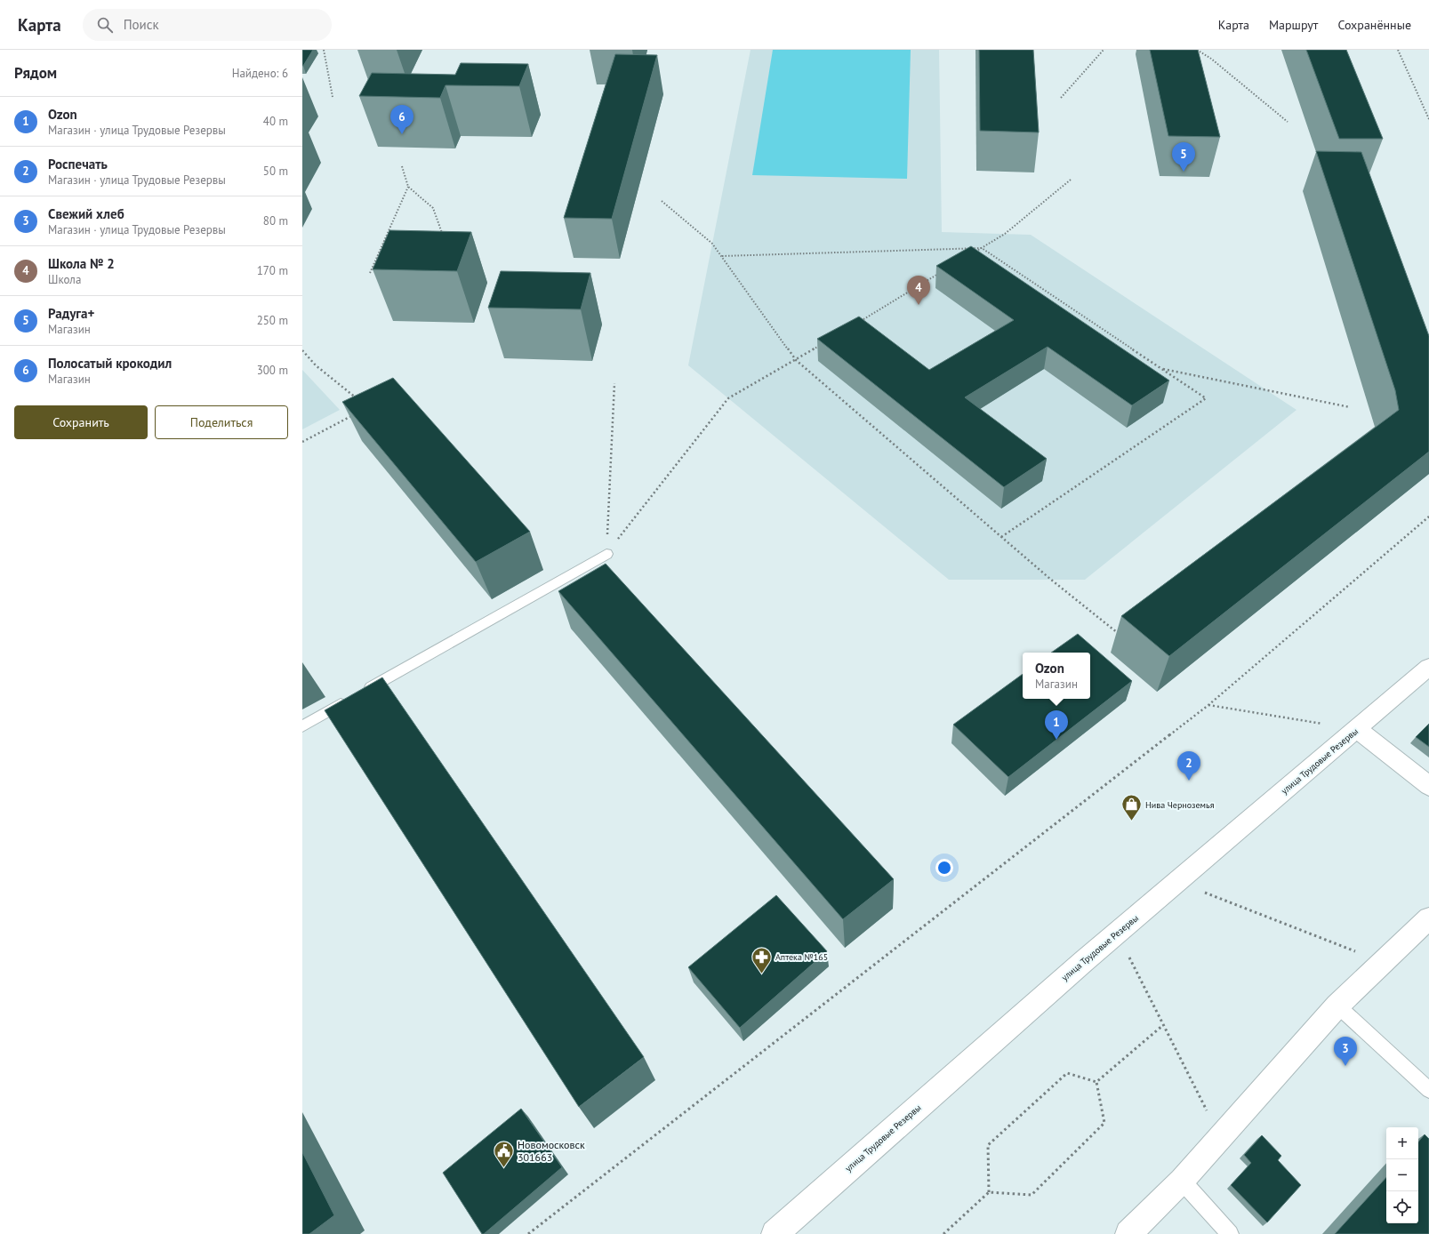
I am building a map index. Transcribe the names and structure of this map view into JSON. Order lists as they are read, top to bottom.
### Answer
{
  "streets": {
    "street": ["улица Трудовые Резервы"]
  },
  "places": {
    "shop": ["Нива Черноземья"],
    "pharmacy": ["Аптека №165"],
    "public building": ["Новомосковск 301663"]
  },
  "page": {
    "header": "Карта",
    "search": "Поиск",
    "nav": ["Карта", "Маршрут", "Сохранённые"],
    "heading": ["Рядом", "Найдено: 6"],
    "list": [
      {
        "mark": "1",
        "name": "Ozon",
        "note": "Магазин · улица Трудовые Резервы",
        "value": "40 m"
      },
      {
        "mark": "2",
        "name": "Роспечать",
        "note": "Магазин · улица Трудовые Резервы",
        "value": "50 m"
      },
      {
        "mark": "3",
        "name": "Свежий хлеб",
        "note": "Магазин · улица Трудовые Резервы",
        "value": "80 m"
      },
      {
        "mark": "4",
        "name": "Школа № 2",
        "note": "Школа",
        "value": "170 m"
      },
      {
        "mark": "5",
        "name": "Радуга+",
        "note": "Магазин",
        "value": "250 m"
      },
      {
        "mark": "6",
        "name": "Полосатый крокодил",
        "note": "Магазин",
        "value": "300 m"
      }
    ],
    "pins": [
      "6",
      "5",
      "4",
      "1",
      "2",
      "3"
    ],
    "buttons": ["Сохранить", "Поделиться"],
    "popup": ["Ozon", "Магазин"],
    "map_buttons": ["+", "−"]
  }
}
